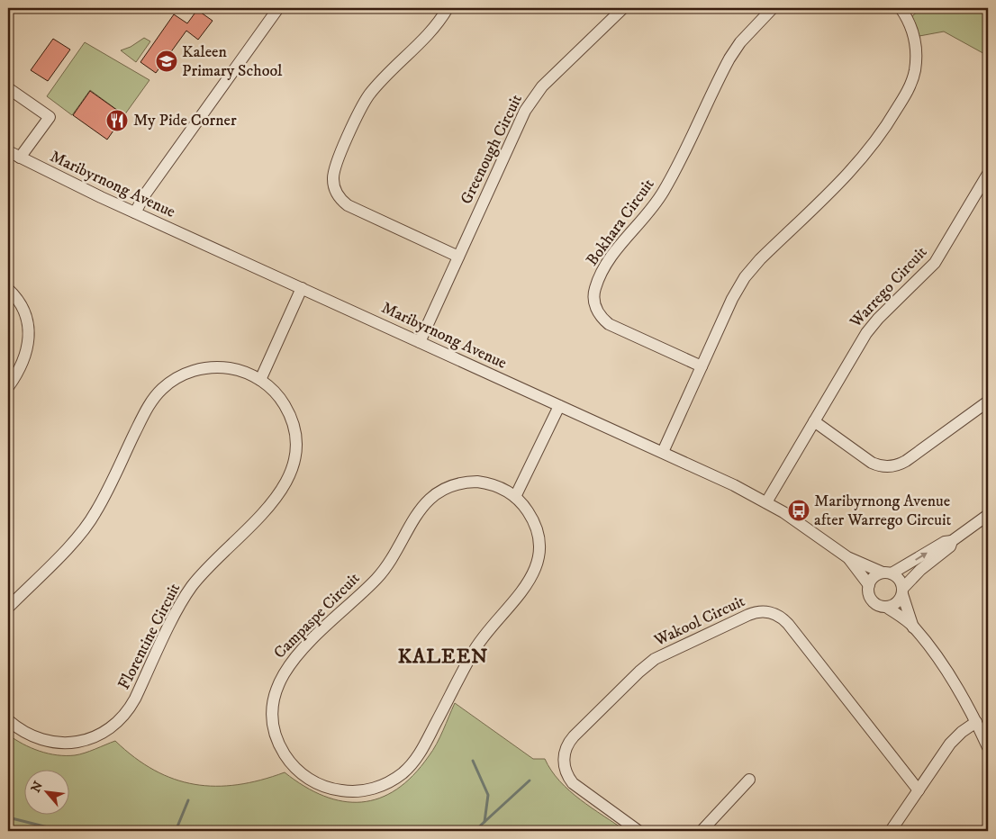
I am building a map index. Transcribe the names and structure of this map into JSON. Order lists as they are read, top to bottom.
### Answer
{
  "streets": {
    "street": [
      "Greenough Circuit",
      "Maribyrnong Avenue",
      "Bokhara Circuit",
      "Warrego Circuit",
      "Campaspe Circuit",
      "Wakool Circuit",
      "Florentine Circuit"
    ]
  },
  "crossings": [
    ["Greenough Circuit", "Maribyrnong Avenue"],
    ["Maribyrnong Avenue", "Warrego Circuit"]
  ],
  "districts": ["KALEEN"],
  "places": {
    "school or university": ["Kaleen Primary School"],
    "restaurant": ["My Pide Corner"],
    "bus stop": ["Maribyrnong Avenue after Warrego Circuit"]
  },
  "north": "top left"
}
